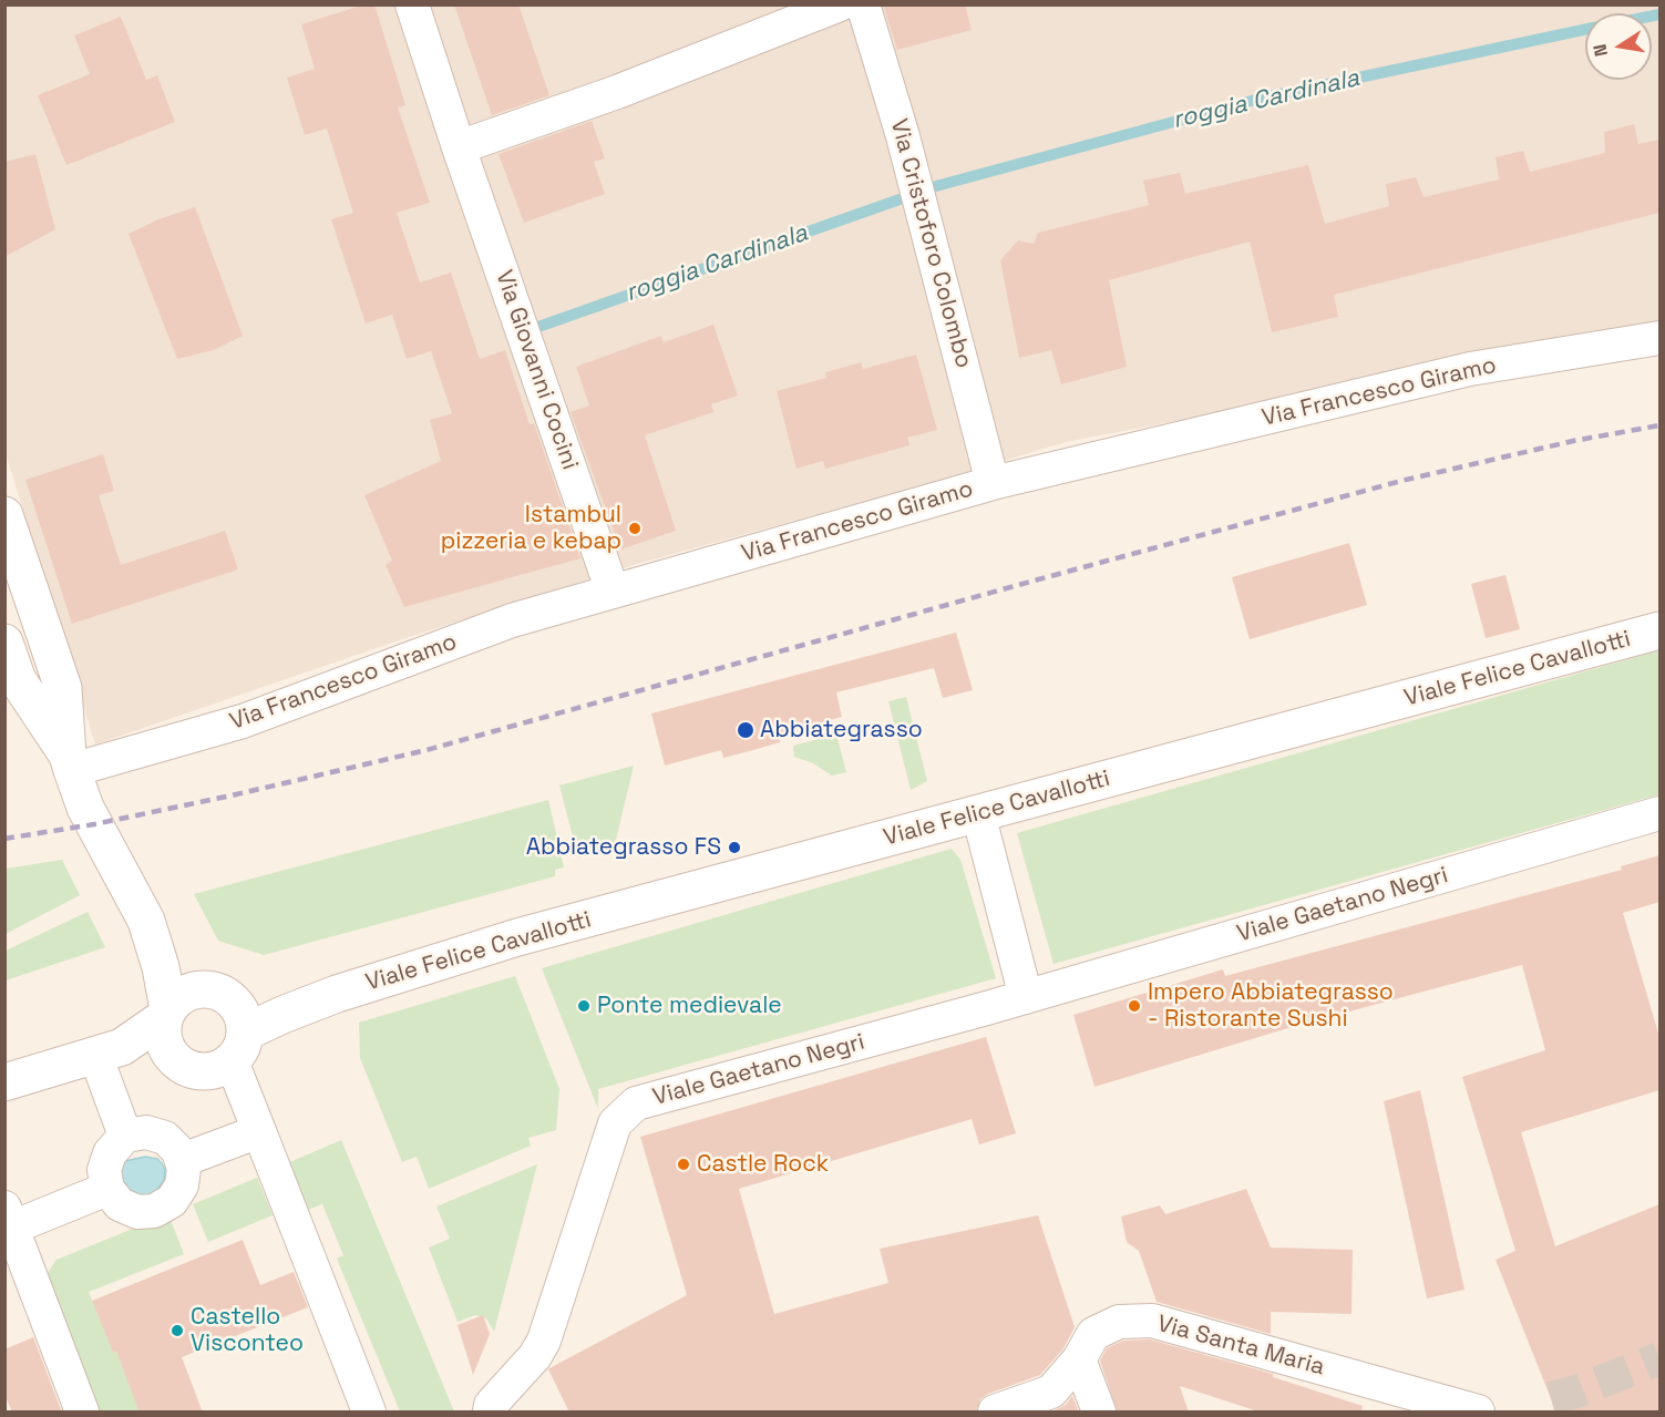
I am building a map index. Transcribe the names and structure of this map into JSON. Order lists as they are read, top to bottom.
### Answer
{
  "streets": {
    "street": [
      "Via Cristoforo Colombo",
      "Via Giovanni Cocini",
      "Via Francesco Giramo",
      "Viale Felice Cavallotti",
      "Viale Gaetano Negri",
      "Via Santa Maria"
    ]
  },
  "crossings": [
    ["Via Cristoforo Colombo", "Via Francesco Giramo"],
    ["Via Giovanni Cocini", "Via Francesco Giramo"]
  ],
  "water": ["roggia Cardinala"],
  "places": [
    "Istambul pizzeria e kebap",
    "Abbiategrasso",
    "Abbiategrasso FS",
    "Ponte medievale",
    "Impero Abbiategrasso - Ristorante Sushi",
    "Castle Rock",
    "Castello Visconteo"
  ],
  "north": "left"
}
